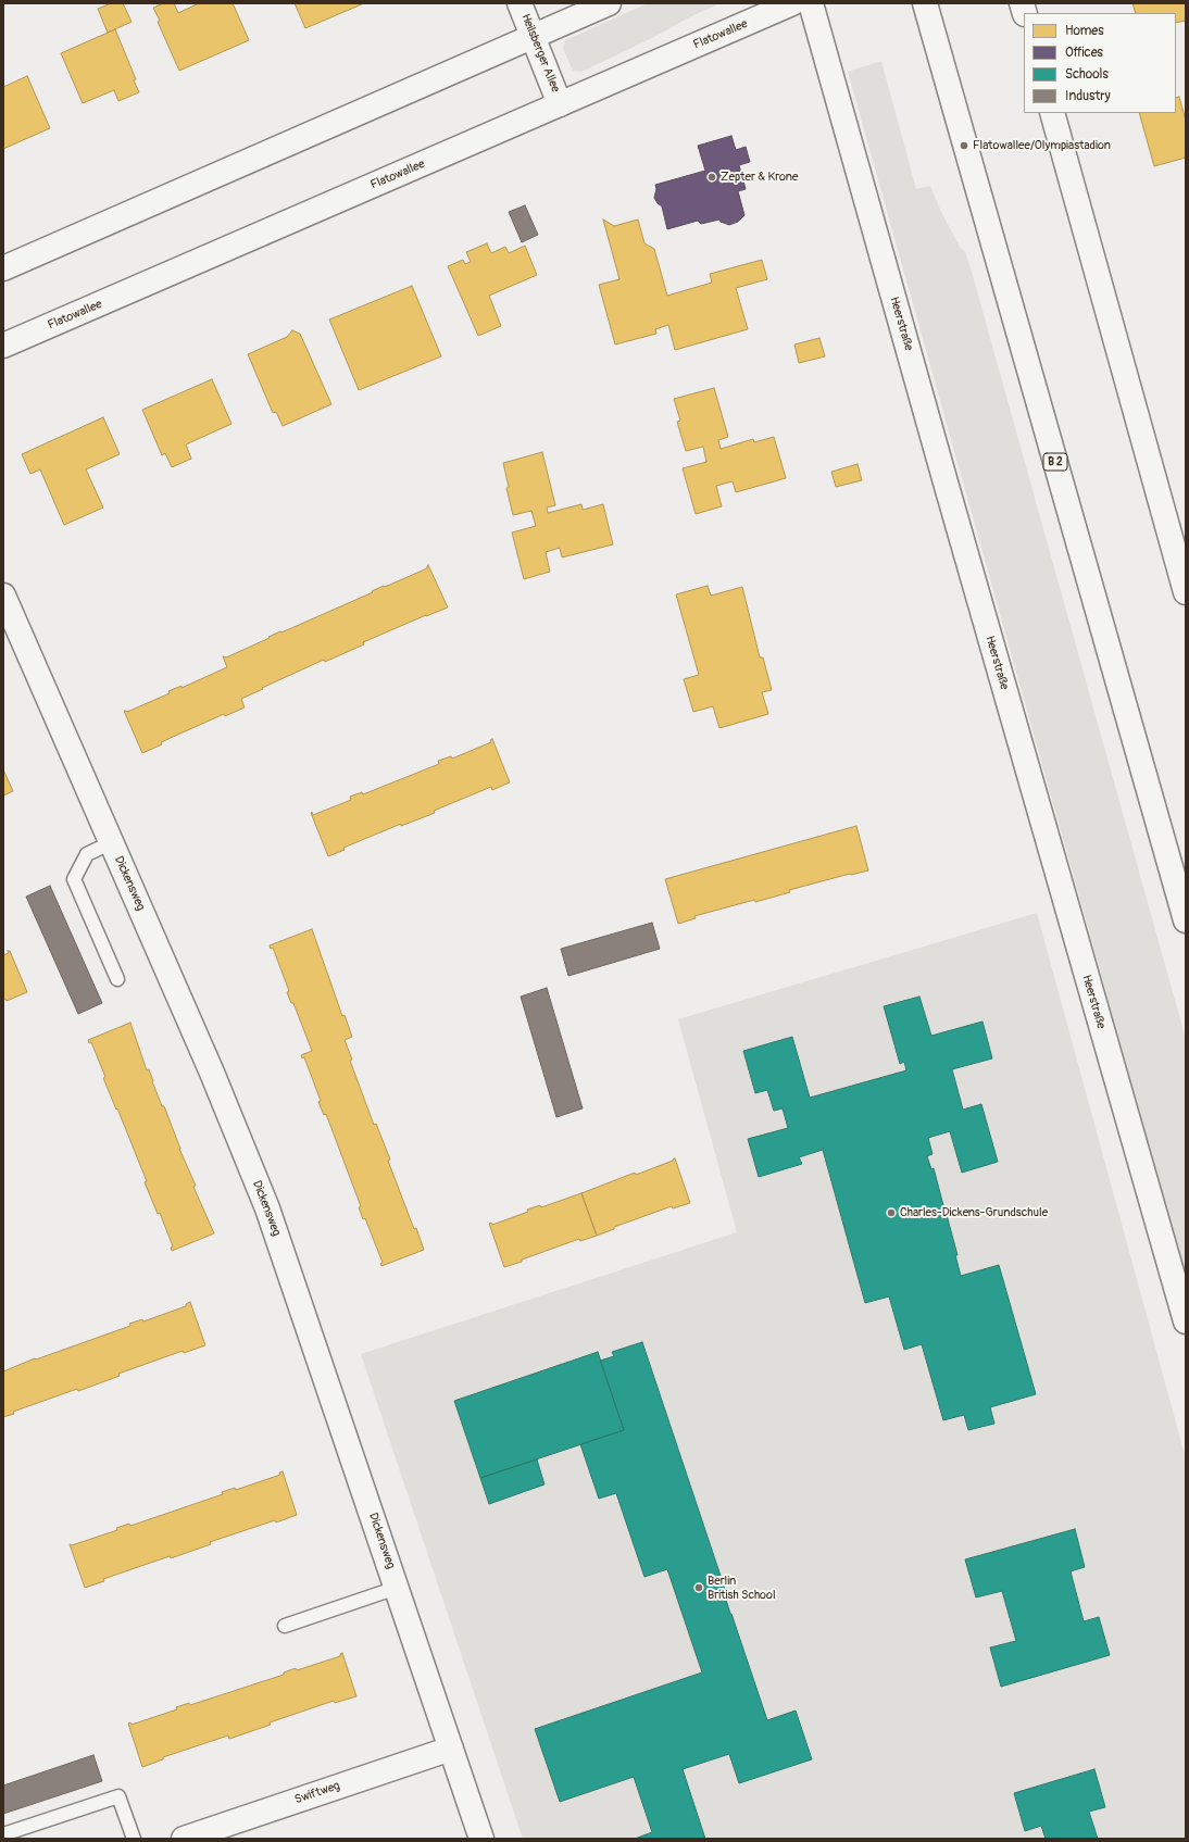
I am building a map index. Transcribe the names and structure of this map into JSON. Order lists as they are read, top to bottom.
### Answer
{
  "streets": {
    "street": [
      "Flatowallee",
      "Heilsberger Allee",
      "Heerstraße",
      "B 2",
      "Dickensweg",
      "Swiftweg"
    ]
  },
  "crossings": [
    ["Flatowallee", "Heilsberger Allee"],
    ["Dickensweg", "Swiftweg"]
  ],
  "places": [
    "Flatowallee/Olympiastadion",
    "Zepter & Krone",
    "Charles-Dickens-Grundschule",
    "Berlin British School"
  ],
  "legend": [
    "Homes",
    "Offices",
    "Schools",
    "Industry"
  ]
}
